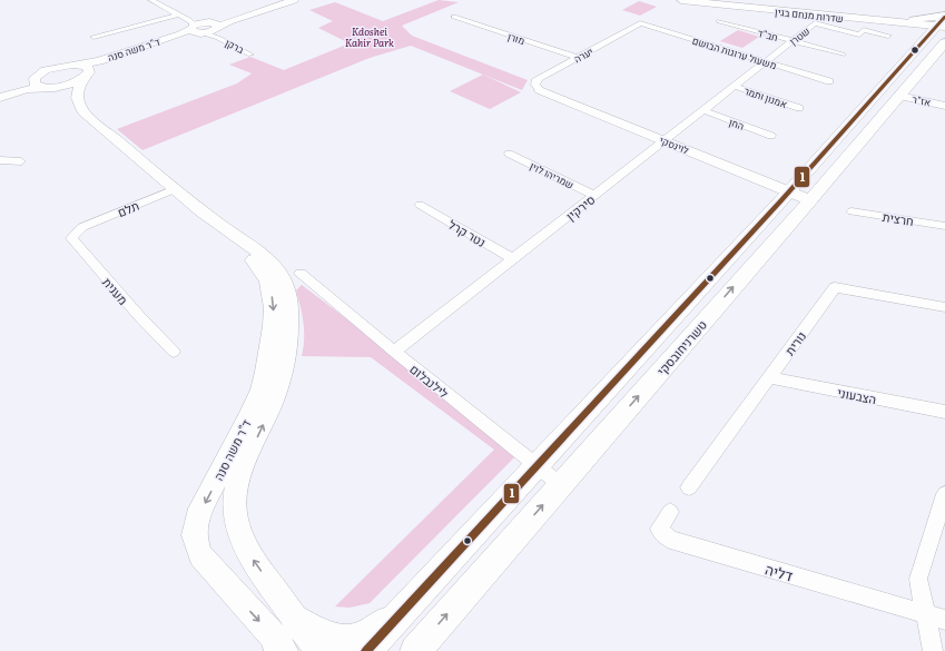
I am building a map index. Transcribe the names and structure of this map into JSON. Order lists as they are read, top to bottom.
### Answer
{
  "streets": {
    "main road": ["טשרניחובסקי"],
    "street": [
      "שדרות מנחם בגין",
      "חב\"ד",
      "שטרן",
      "מורן",
      "ברקן",
      "ד\"ר משה סנה",
      "משעול ערוגות הבושם",
      "יערה",
      "אמנון ותמר",
      "אז\"ר",
      "החן",
      "לוינסקי",
      "שמריהו לוין",
      "סירקין",
      "תלם",
      "חרצית",
      "נטר קרל",
      "מענית",
      "נורית",
      "לילנבלום",
      "הצבעוני",
      "דליה"
    ]
  },
  "crossings": [
    ["חב\"ד", "שטרן"],
    ["שטרן", "משעול ערוגות הבושם"],
    ["שטרן", "סירקין"],
    ["מורן", "יערה"],
    ["ברקן", "ד\"ר משה סנה"],
    ["ד\"ר משה סנה", "תלם"],
    ["משעול ערוגות הבושם", "יערה"],
    ["משעול ערוגות הבושם", "סירקין"],
    ["יערה", "לוינסקי"],
    ["אמנון ותמר", "סירקין"],
    ["אז\"ר", "טשרניחובסקי"],
    ["החן", "סירקין"],
    ["לוינסקי", "סירקין"],
    ["לוינסקי", "טשרניחובסקי"],
    ["שמריהו לוין", "סירקין"],
    ["סירקין", "נטר קרל"],
    ["סירקין", "לילנבלום"],
    ["תלם", "מענית"],
    ["נורית", "הצבעוני"],
    ["טשרניחובסקי", "לילנבלום"]
  ],
  "parks": ["Kdoshei Kahir Park"],
  "lines": ["transit line 1"]
}
